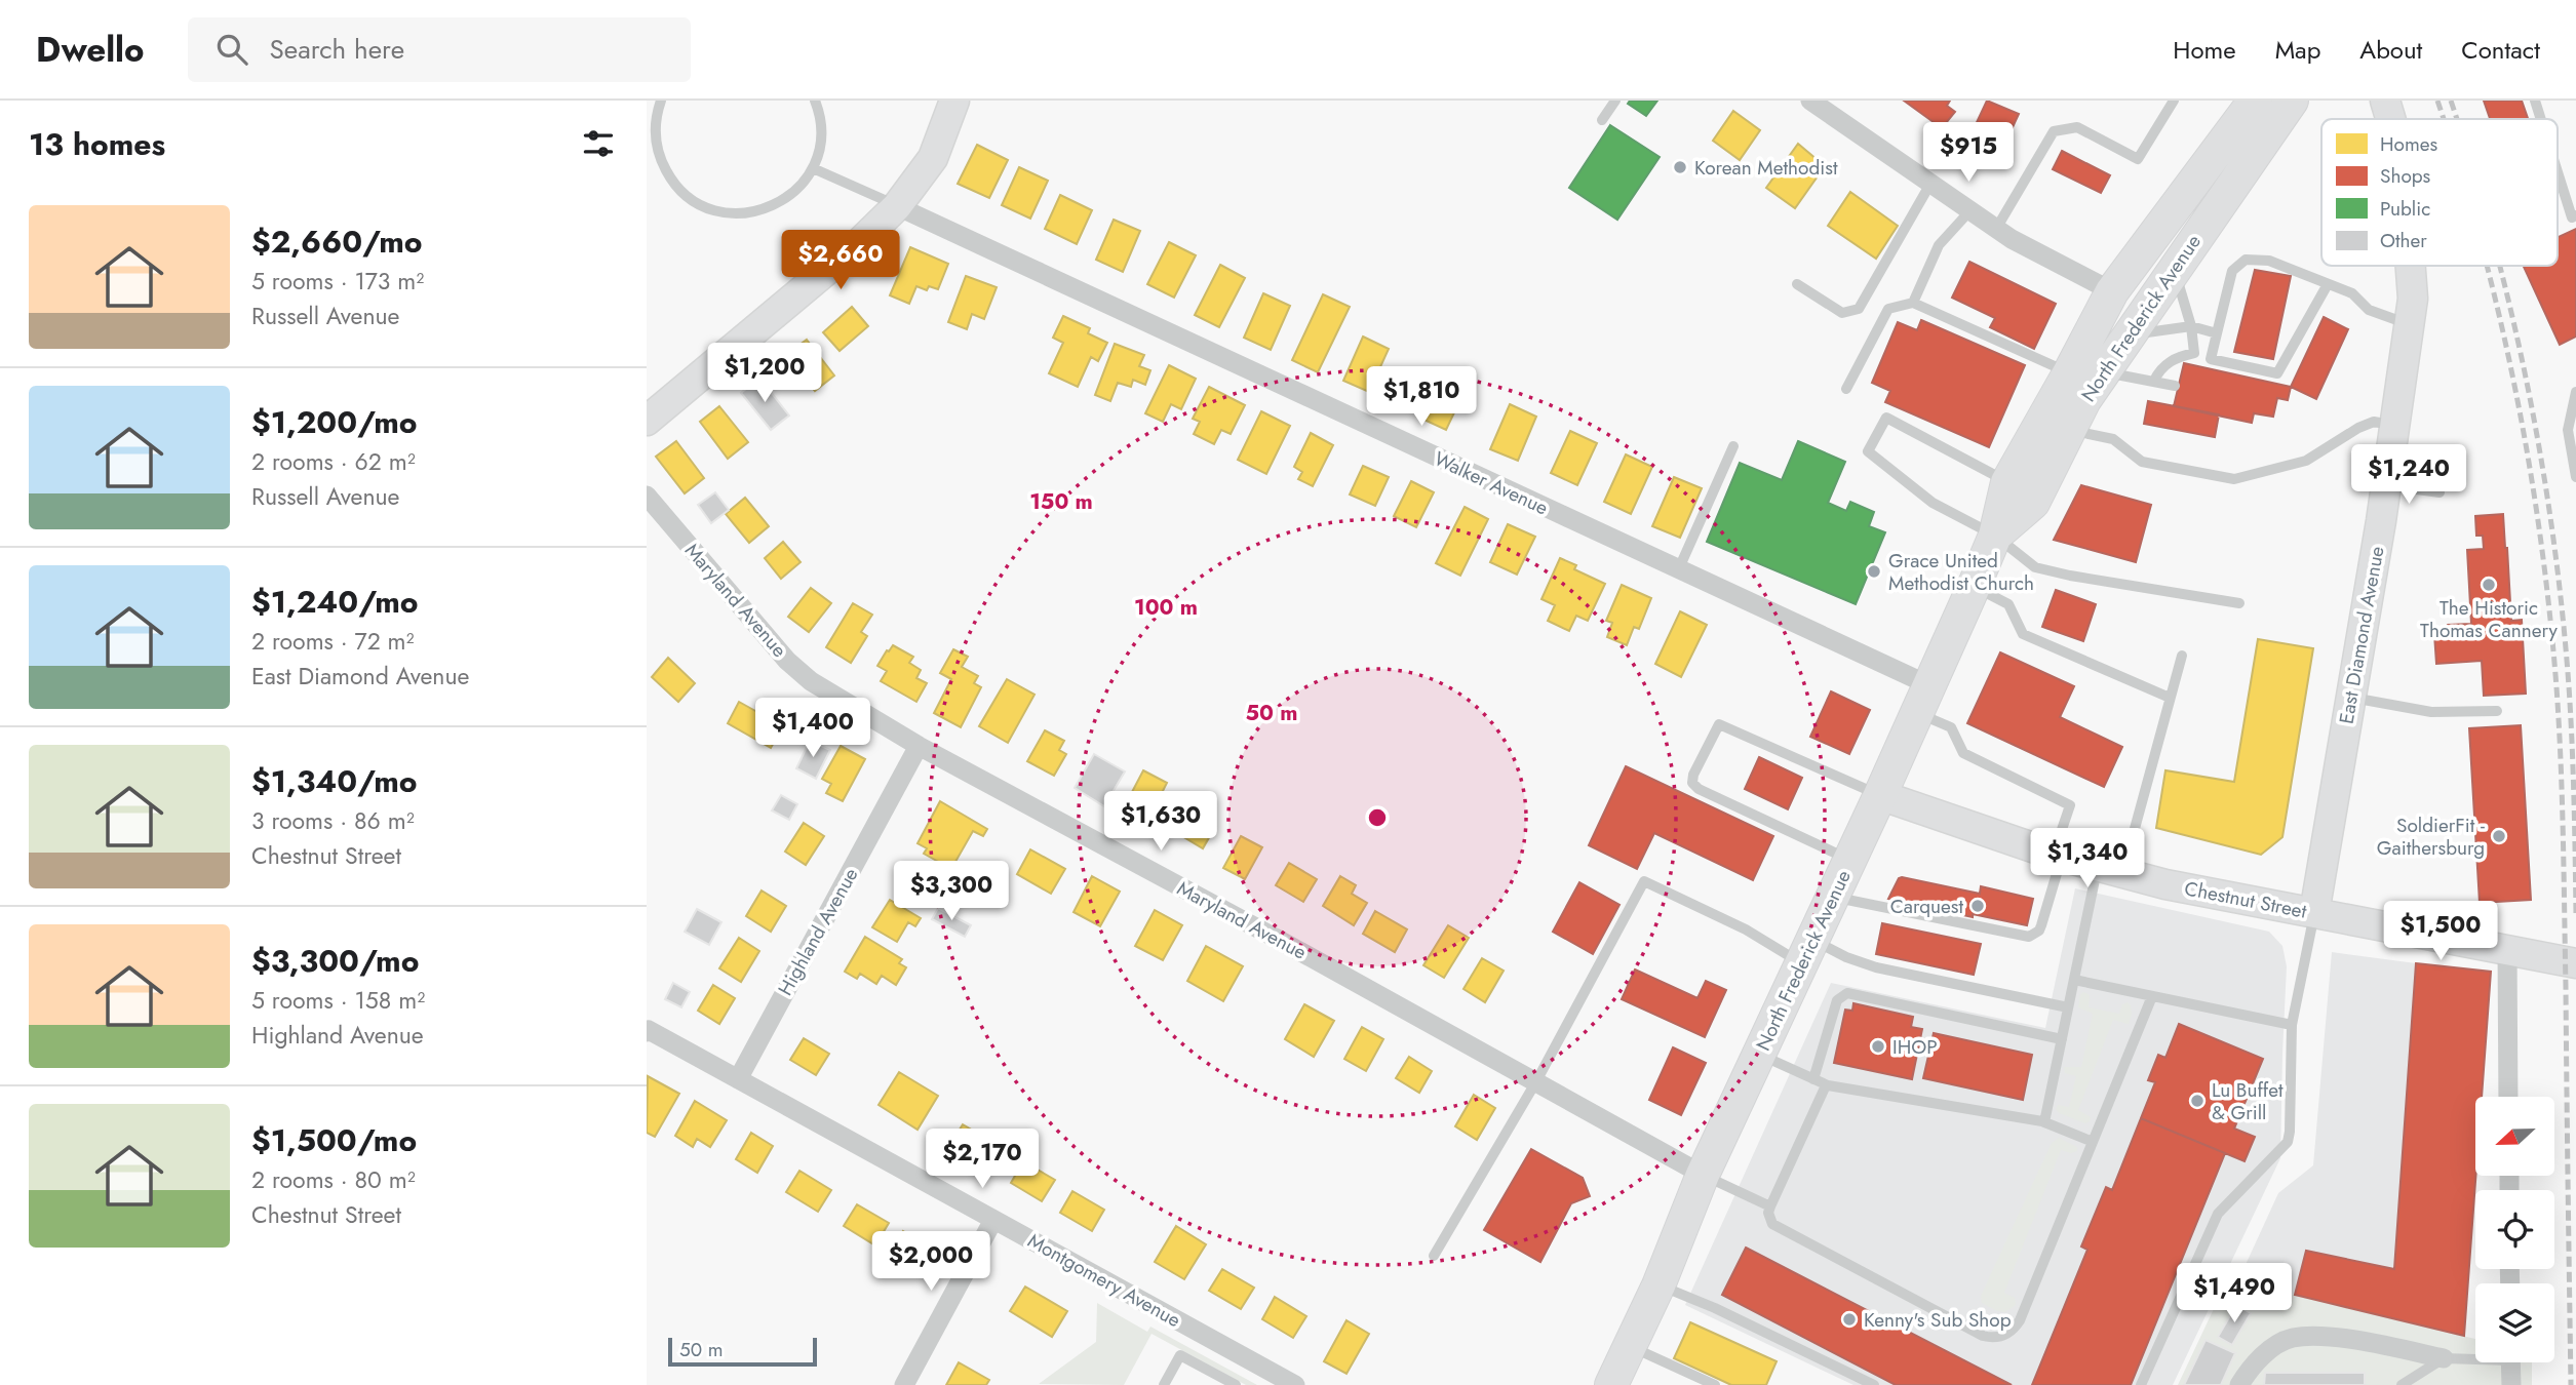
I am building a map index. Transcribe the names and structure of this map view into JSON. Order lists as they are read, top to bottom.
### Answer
{
  "streets": {
    "main road": ["North Frederick Avenue"],
    "street": [
      "Walker Avenue",
      "Maryland Avenue",
      "East Diamond Avenue",
      "Chestnut Street",
      "Highland Avenue",
      "Montgomery Avenue"
    ]
  },
  "crossings": [
    ["North Frederick Avenue", "Walker Avenue"],
    ["North Frederick Avenue", "Maryland Avenue"],
    ["North Frederick Avenue", "Chestnut Street"],
    ["Maryland Avenue", "Highland Avenue"],
    ["East Diamond Avenue", "Chestnut Street"],
    ["Highland Avenue", "Montgomery Avenue"]
  ],
  "places": [
    "Korean Methodist",
    "Grace United Methodist Church",
    "The Historic Thomas Cannery",
    "SoldierFit - Gaithersburg",
    "Carquest",
    "IHOP",
    "Lu Buffet & Grill",
    "Kenny's Sub Shop"
  ],
  "legend": [
    "Homes",
    "Shops",
    "Public",
    "Other"
  ],
  "scale_bar": "50 m",
  "north": "left",
  "page": {
    "header": "Dwello",
    "search": "Search here",
    "nav": [
      "Home",
      "Map",
      "About",
      "Contact"
    ],
    "heading": "13 homes",
    "price": [
      "$915",
      "$2,660",
      "$1,200",
      "$1,810",
      "$1,240",
      "$1,400",
      "$1,630",
      "$1,340",
      "$3,300",
      "$1,500",
      "$2,170",
      "$2,000",
      "$1,490"
    ],
    "list": [
      {
        "name": "$2,660/mo",
        "note": "5 rooms · 173 m² · Russell Avenue"
      },
      {
        "name": "$1,200/mo",
        "note": "2 rooms · 62 m² · Russell Avenue"
      },
      {
        "name": "$1,240/mo",
        "note": "2 rooms · 72 m² · East Diamond Avenue"
      },
      {
        "name": "$1,340/mo",
        "note": "3 rooms · 86 m² · Chestnut Street"
      },
      {
        "name": "$3,300/mo",
        "note": "5 rooms · 158 m² · Highland Avenue"
      },
      {
        "name": "$1,500/mo",
        "note": "2 rooms · 80 m² · Chestnut Street"
      }
    ],
    "scale": "50 m"
  },
  "rings": ["150 m", "100 m", "50 m"]
}
